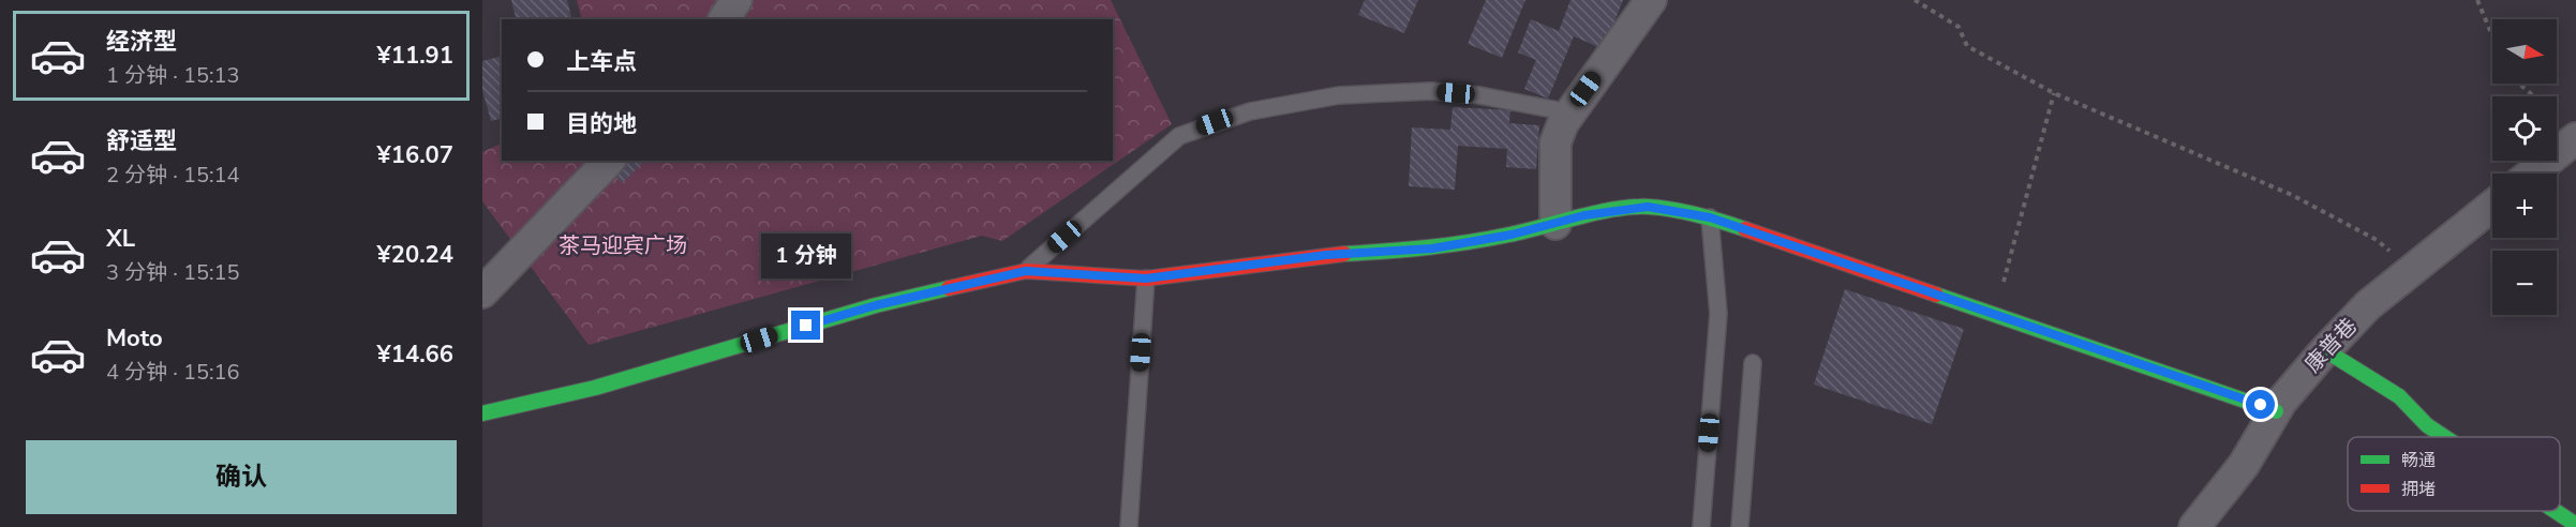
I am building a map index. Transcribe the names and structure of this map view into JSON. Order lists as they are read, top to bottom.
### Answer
{
  "streets": {
    "street": ["康普巷"]
  },
  "parks": ["茶马迎宾广场"],
  "legend": ["畅通", "拥堵"],
  "north": "right",
  "page": {
    "list": [
      {
        "name": "经济型",
        "note": "1 分钟 · 15:13",
        "value": "¥11.91"
      },
      {
        "name": "舒适型",
        "note": "2 分钟 · 15:14",
        "value": "¥16.07"
      },
      {
        "name": "XL",
        "note": "3 分钟 · 15:15",
        "value": "¥20.24"
      },
      {
        "name": "Moto",
        "note": "4 分钟 · 15:16",
        "value": "¥14.66"
      }
    ],
    "map_buttons": ["+", "−"],
    "banner": ["上车点", "目的地"],
    "bubble": "1 分钟",
    "buttons": "确认"
  }
}
